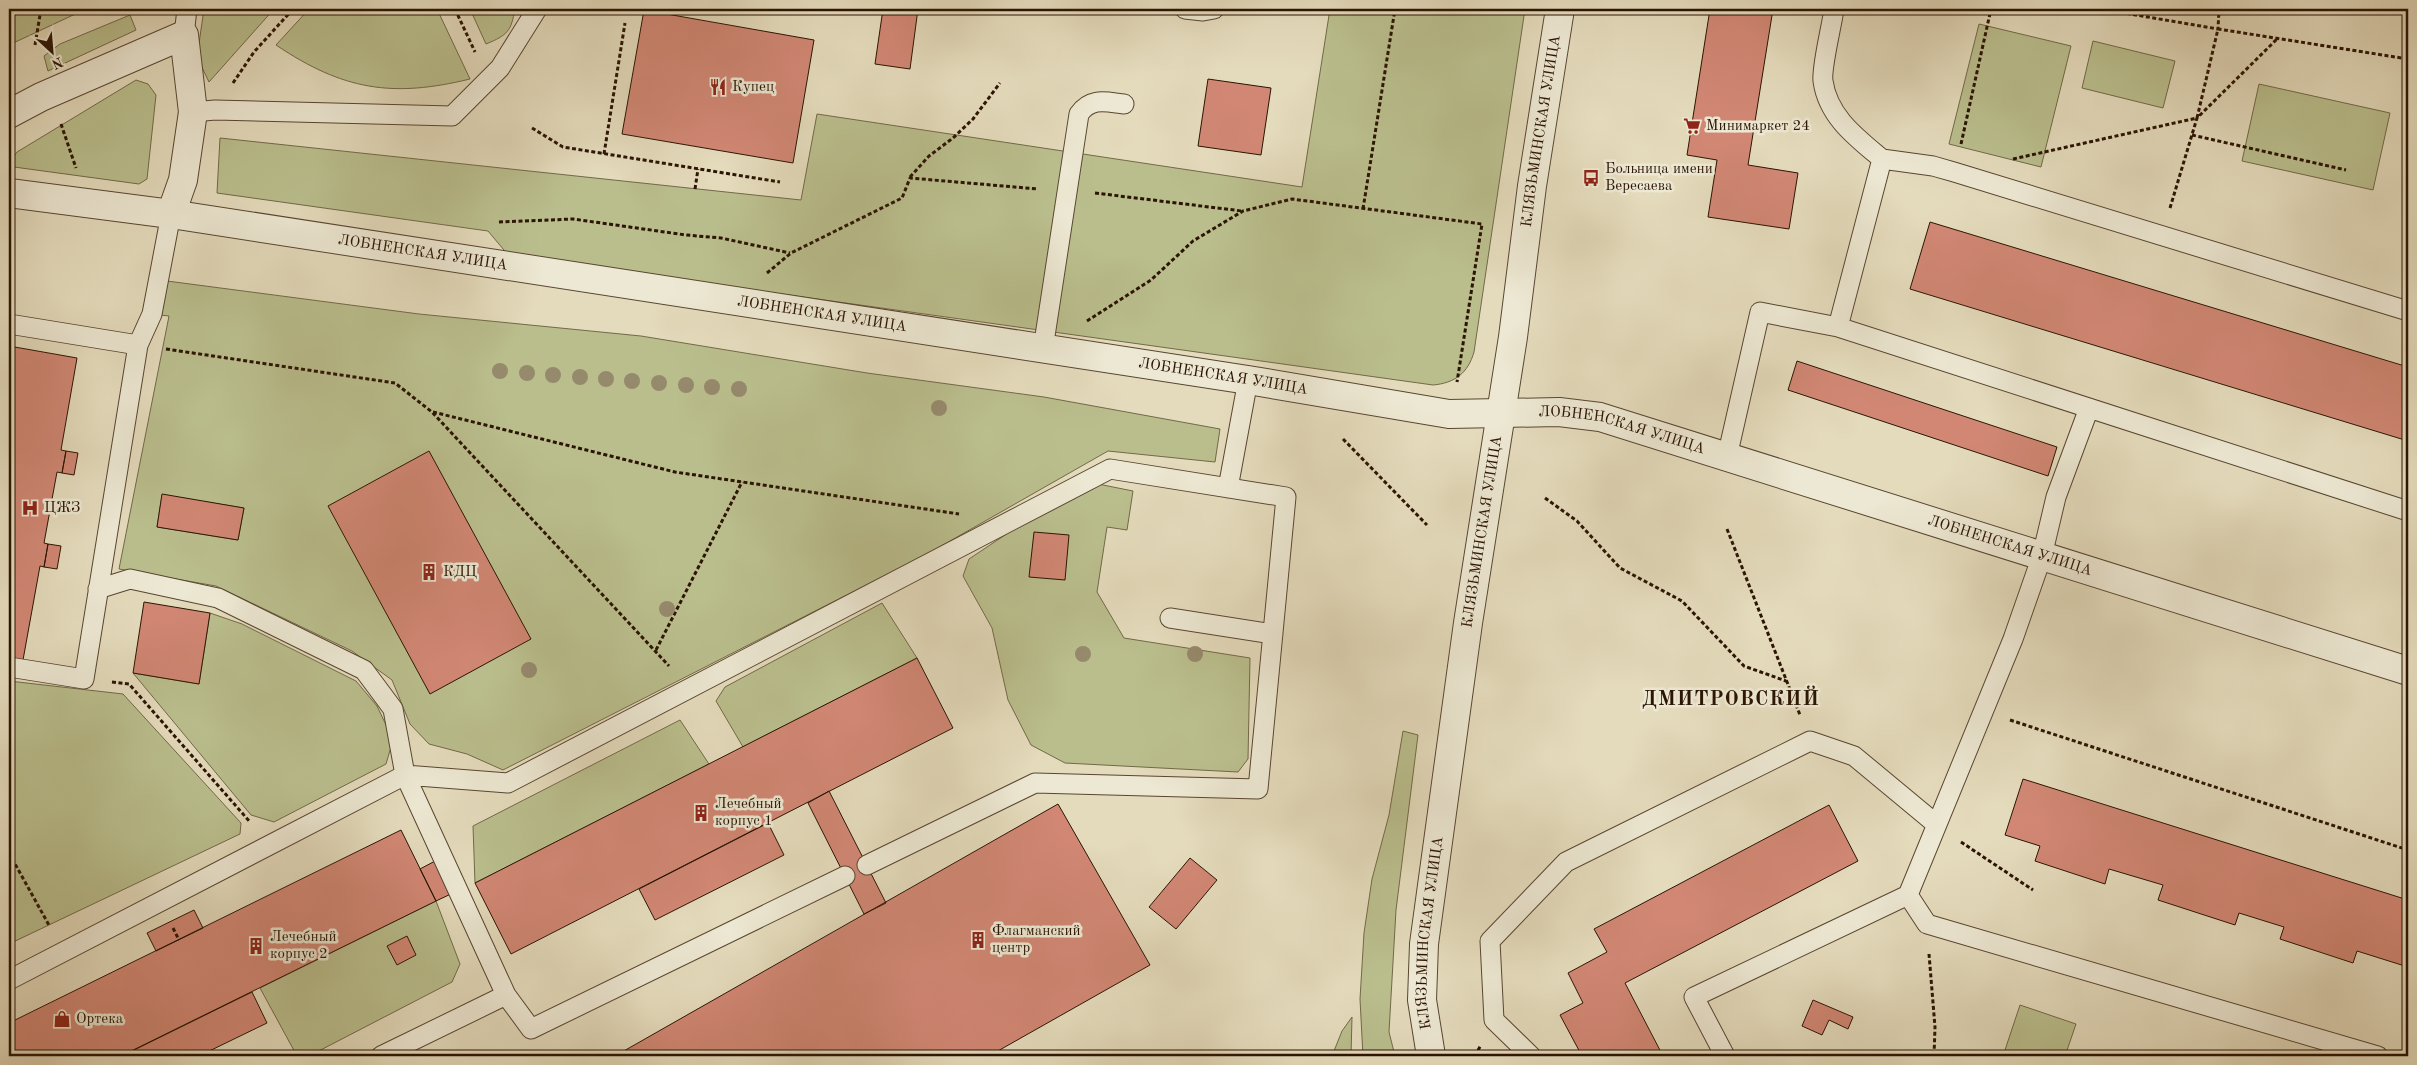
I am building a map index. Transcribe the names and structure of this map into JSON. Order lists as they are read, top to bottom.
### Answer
{
  "streets": {
    "street": ["КЛЯЗЬМИНСКАЯ УЛИЦА", "ЛОБНЕНСКАЯ УЛИЦА"]
  },
  "crossings": [
    ["КЛЯЗЬМИНСКАЯ УЛИЦА", "ЛОБНЕНСКАЯ УЛИЦА"]
  ],
  "districts": ["ДМИТРОВСКИЙ"],
  "places": {
    "restaurant": ["Купец"],
    "supermarket": ["Минимаркет 24"],
    "bus stop": ["Больница имени Вересаева"],
    "hospital": ["ЦЖЗ"],
    "building": [
      "КДЦ",
      "Лечебный корпус 1",
      "Флагманский центр",
      "Лечебный корпус 2"
    ],
    "shop": ["Ортека"]
  },
  "north": "bottom right"
}
